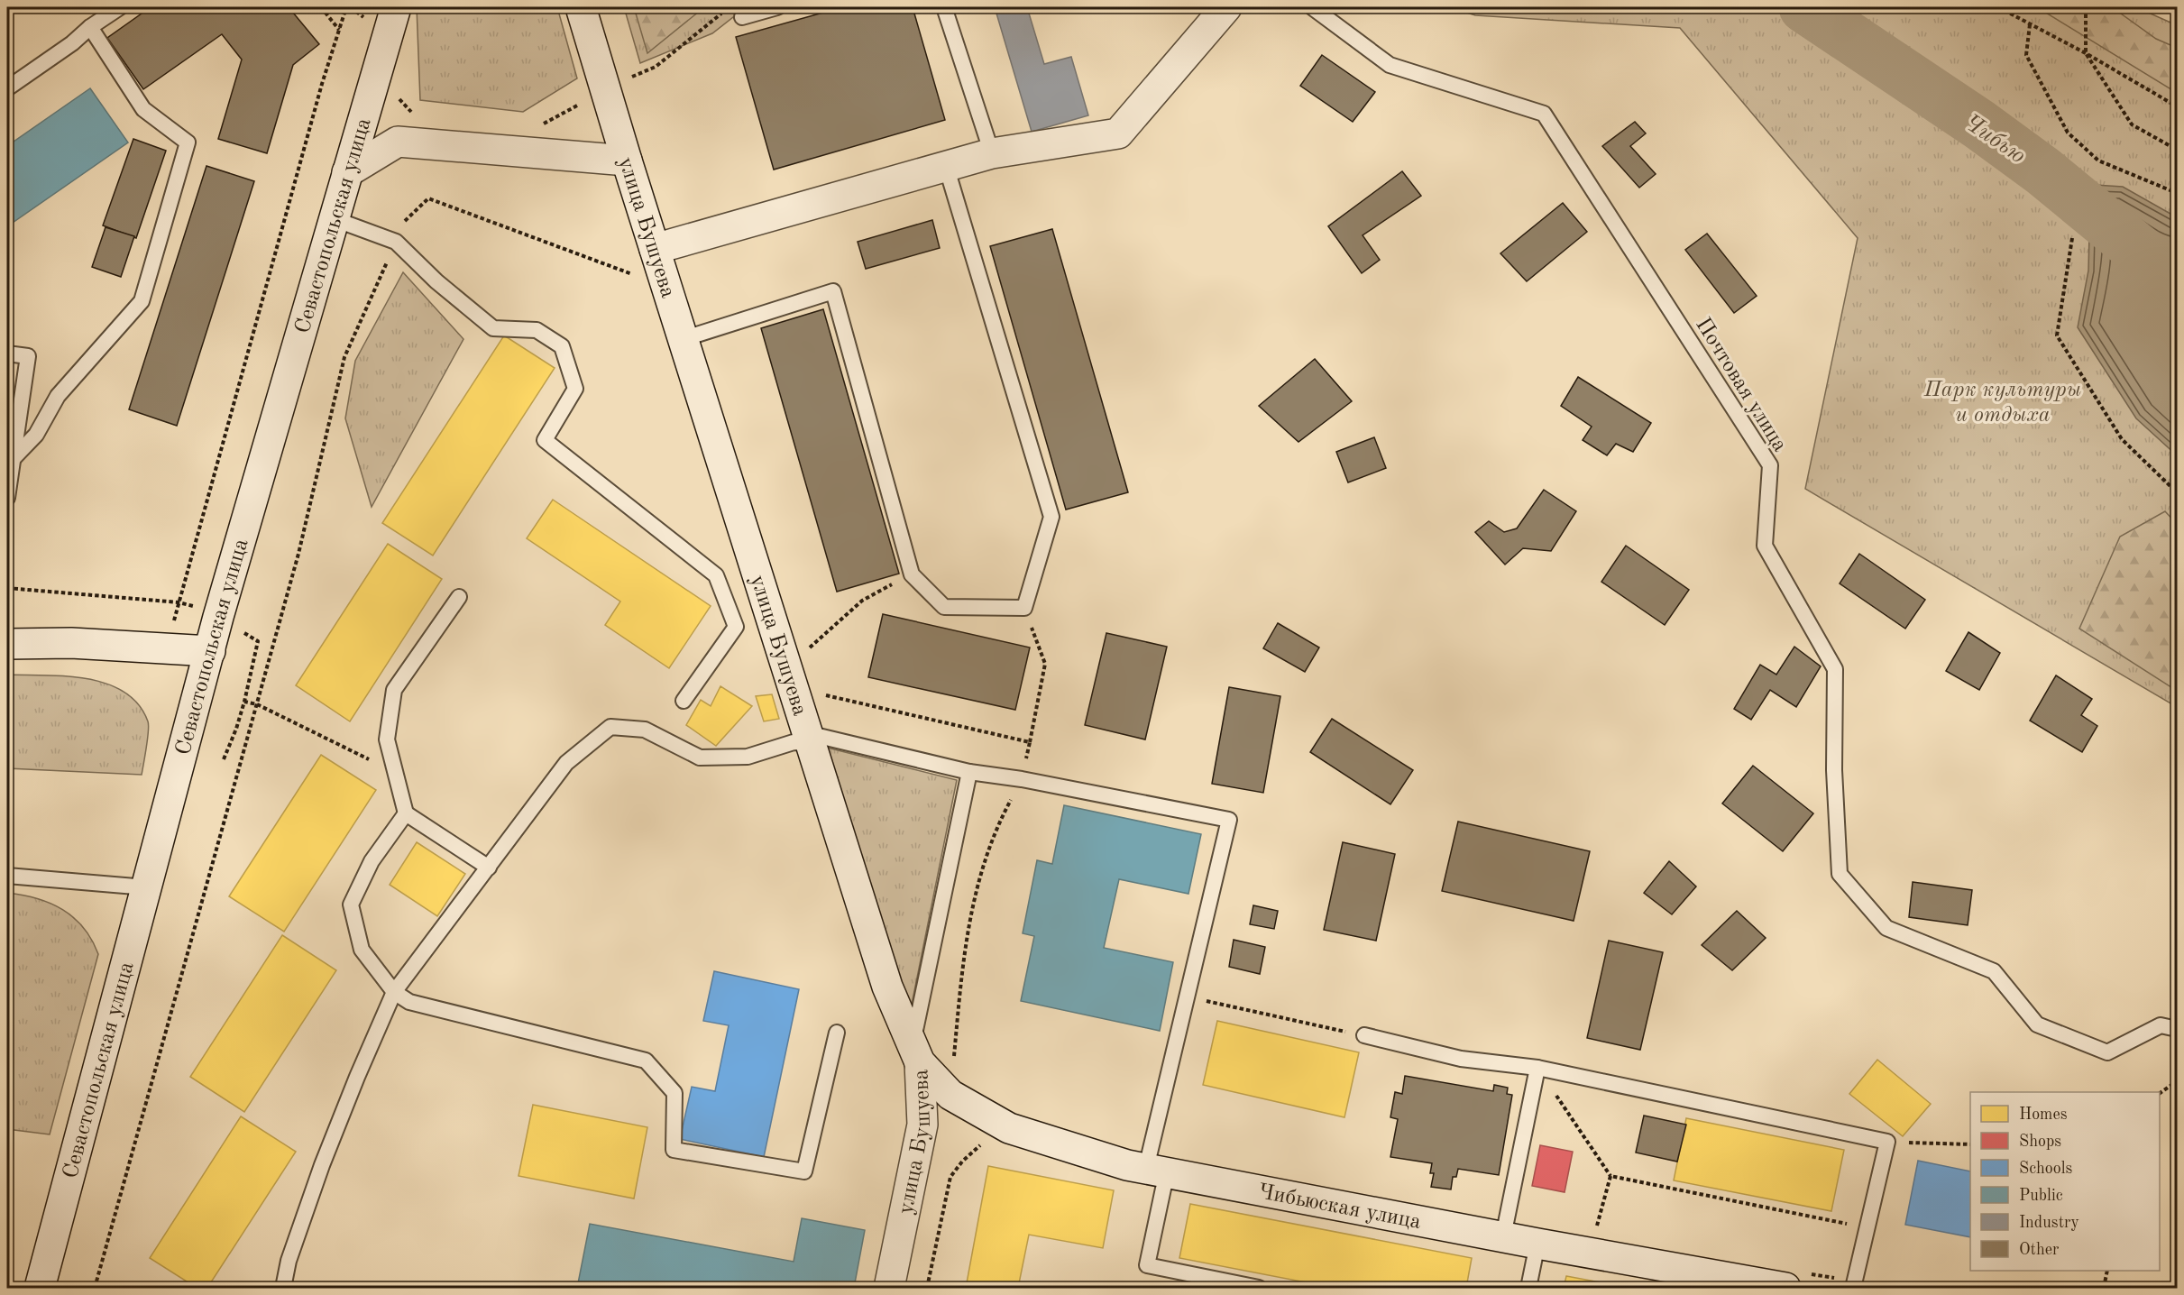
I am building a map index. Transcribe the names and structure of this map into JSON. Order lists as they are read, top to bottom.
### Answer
{
  "streets": {
    "street": ["Севастопольская улица", "улица Бушуева", "Чибьюская улица"],
    "lane": ["Почтовая улица"]
  },
  "crossings": [
    ["улица Бушуева", "Чибьюская улица"]
  ],
  "water": ["Чибью"],
  "parks": ["Парк культуры и отдыха"],
  "legend": [
    "Homes",
    "Shops",
    "Schools",
    "Public",
    "Industry",
    "Other"
  ]
}
